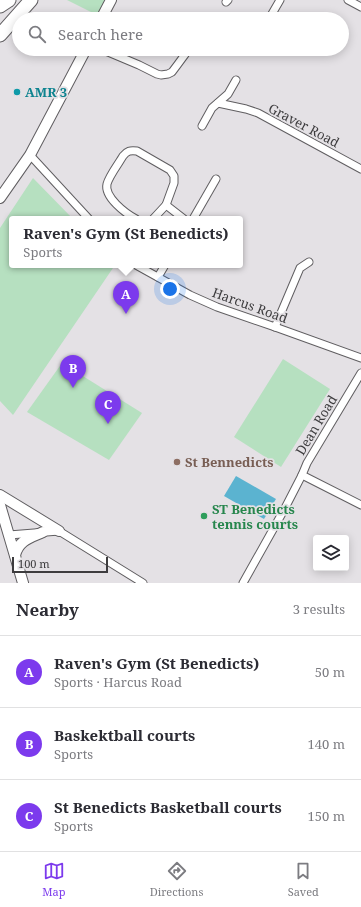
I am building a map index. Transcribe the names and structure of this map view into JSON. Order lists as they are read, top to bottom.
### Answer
{
  "streets": {
    "street": ["Graver Road", "Harcus Road", "Dean Road"]
  },
  "places": ["AMR 3", "St Bennedicts", "ST Benedicts tennis courts"],
  "scale_bar": "100 m",
  "page": {
    "search": "Search here",
    "popup": ["Raven's Gym (St Benedicts)", "Sports"],
    "pins": ["A", "B", "C"],
    "scale": "100 m",
    "heading": ["Nearby", "3 results"],
    "list": [
      {
        "mark": "A",
        "name": "Raven's Gym (St Benedicts)",
        "note": "Sports · Harcus Road",
        "value": "50 m"
      },
      {
        "mark": "B",
        "name": "Baskektball courts",
        "note": "Sports",
        "value": "140 m"
      },
      {
        "mark": "C",
        "name": "St Benedicts Basketball courts",
        "note": "Sports",
        "value": "150 m"
      }
    ],
    "nav": ["Map", "Directions", "Saved"]
  }
}
